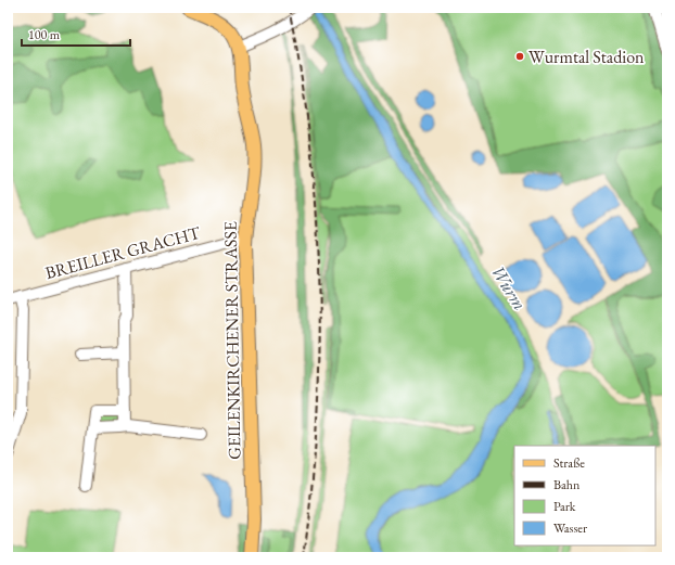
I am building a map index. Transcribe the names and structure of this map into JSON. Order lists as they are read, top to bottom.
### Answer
{
  "streets": {
    "main road": ["GEILENKIRCHENER STRASSE"],
    "street": ["BREILLER GRACHT"]
  },
  "crossings": [
    ["BREILLER GRACHT", "GEILENKIRCHENER STRASSE"]
  ],
  "water": ["Wurm"],
  "places": ["Wurmtal Stadion"],
  "legend": [
    "Straße",
    "Bahn",
    "Park",
    "Wasser"
  ],
  "scale_bar": "100 m"
}
